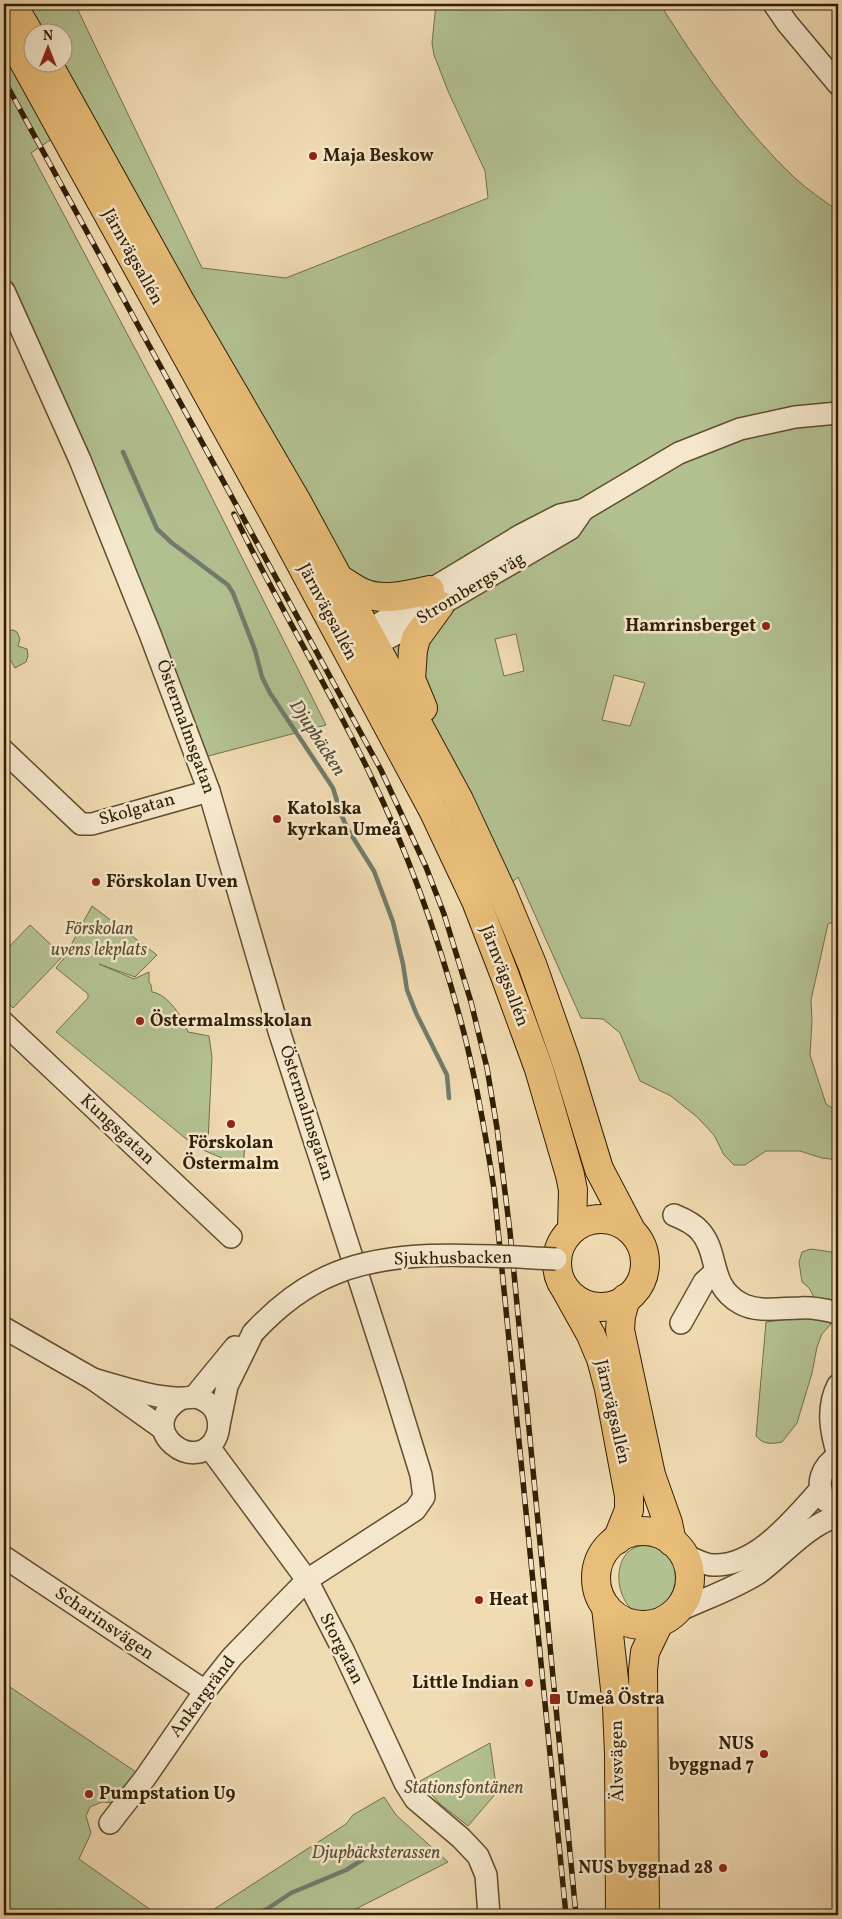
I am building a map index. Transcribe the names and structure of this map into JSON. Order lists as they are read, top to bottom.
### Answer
{
  "streets": {
    "main road": ["Järnvägsallén", "Älvsvägen"],
    "street": [
      "Strombergs väg",
      "Östermalmsgatan",
      "Skolgatan",
      "Kungsgatan",
      "Sjukhusbacken",
      "Scharinsvägen",
      "Storgatan",
      "Ankargränd"
    ]
  },
  "crossings": [
    ["Järnvägsallén", "Strombergs väg"],
    ["Järnvägsallén", "Sjukhusbacken"],
    ["Järnvägsallén", "Älvsvägen"],
    ["Östermalmsgatan", "Skolgatan"],
    ["Östermalmsgatan", "Storgatan"],
    ["Östermalmsgatan", "Ankargränd"],
    ["Sjukhusbacken", "Storgatan"],
    ["Scharinsvägen", "Ankargränd"],
    ["Storgatan", "Ankargränd"]
  ],
  "water": ["Djupbäcken"],
  "parks": ["Förskolan uvens lekplats", "Stationsfontänen", "Djupbäcksterassen"],
  "places": {
    "other": [
      "Maja Beskow",
      "Hamrinsberget",
      "Katolska kyrkan Umeå",
      "Förskolan Uven",
      "Östermalmsskolan",
      "Förskolan Östermalm",
      "Heat",
      "Little Indian",
      "NUS byggnad 7",
      "Pumpstation U9",
      "NUS byggnad 28"
    ],
    "transit": ["Umeå Östra"]
  },
  "north": "top"
}
